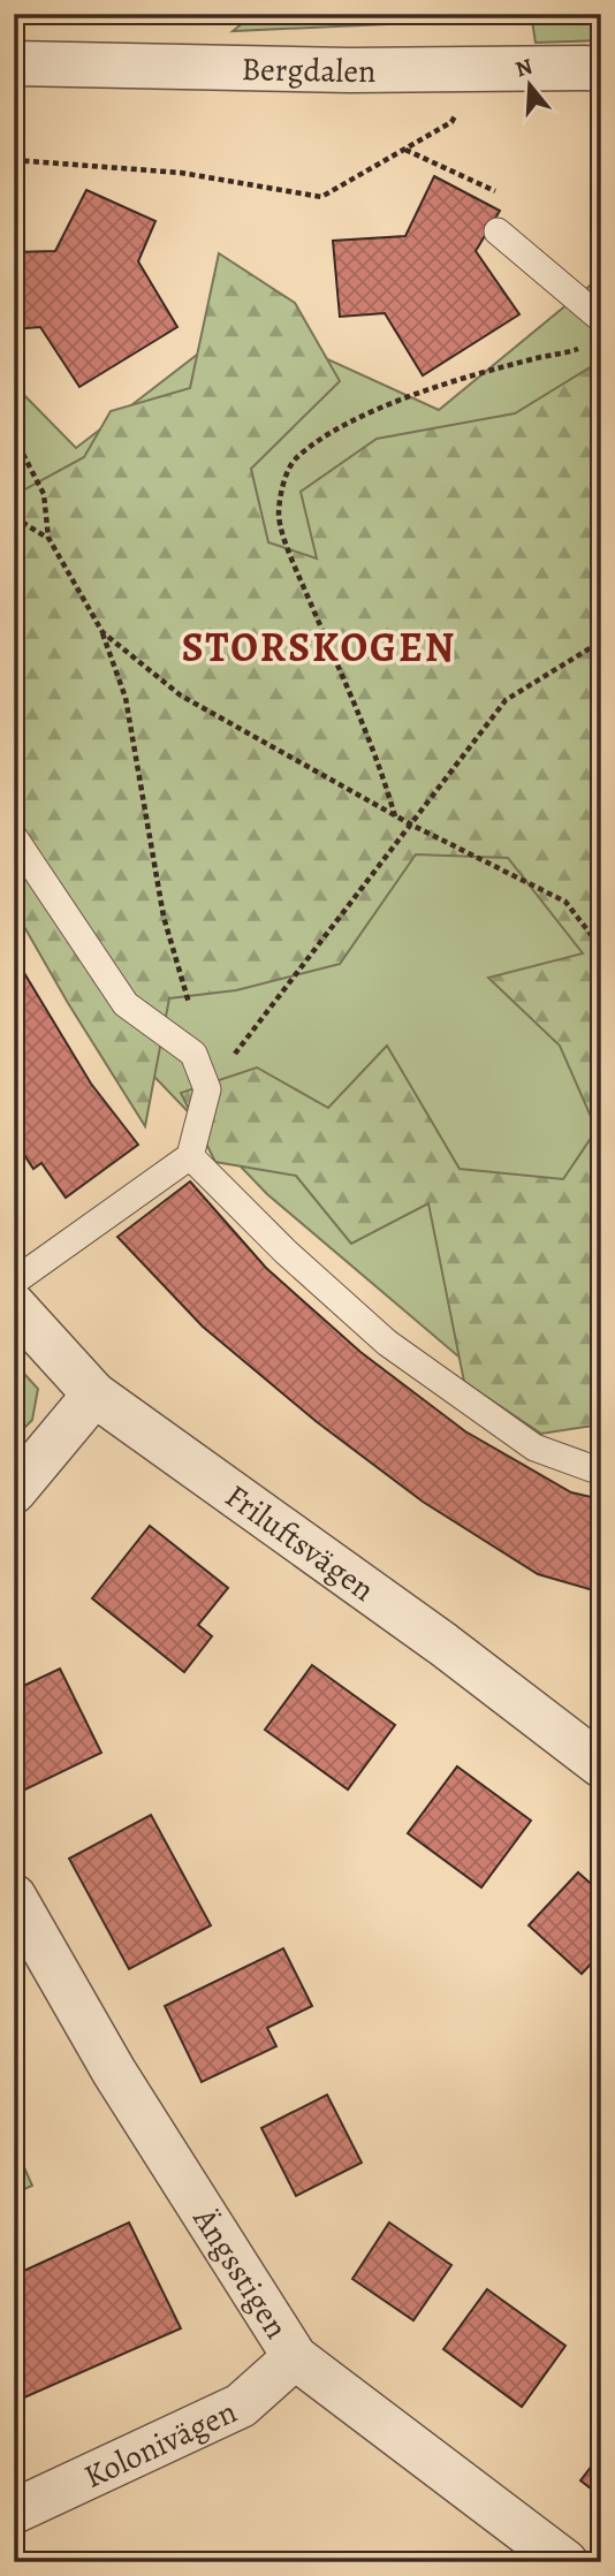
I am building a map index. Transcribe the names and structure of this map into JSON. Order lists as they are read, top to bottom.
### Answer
{
  "streets": {
    "street": [
      "Bergdalen",
      "Friluftsvägen",
      "Ängsstigen",
      "Kolonivägen"
    ]
  },
  "crossings": [
    ["Ängsstigen", "Kolonivägen"]
  ],
  "districts": ["STORSKOGEN"],
  "north": "top"
}
